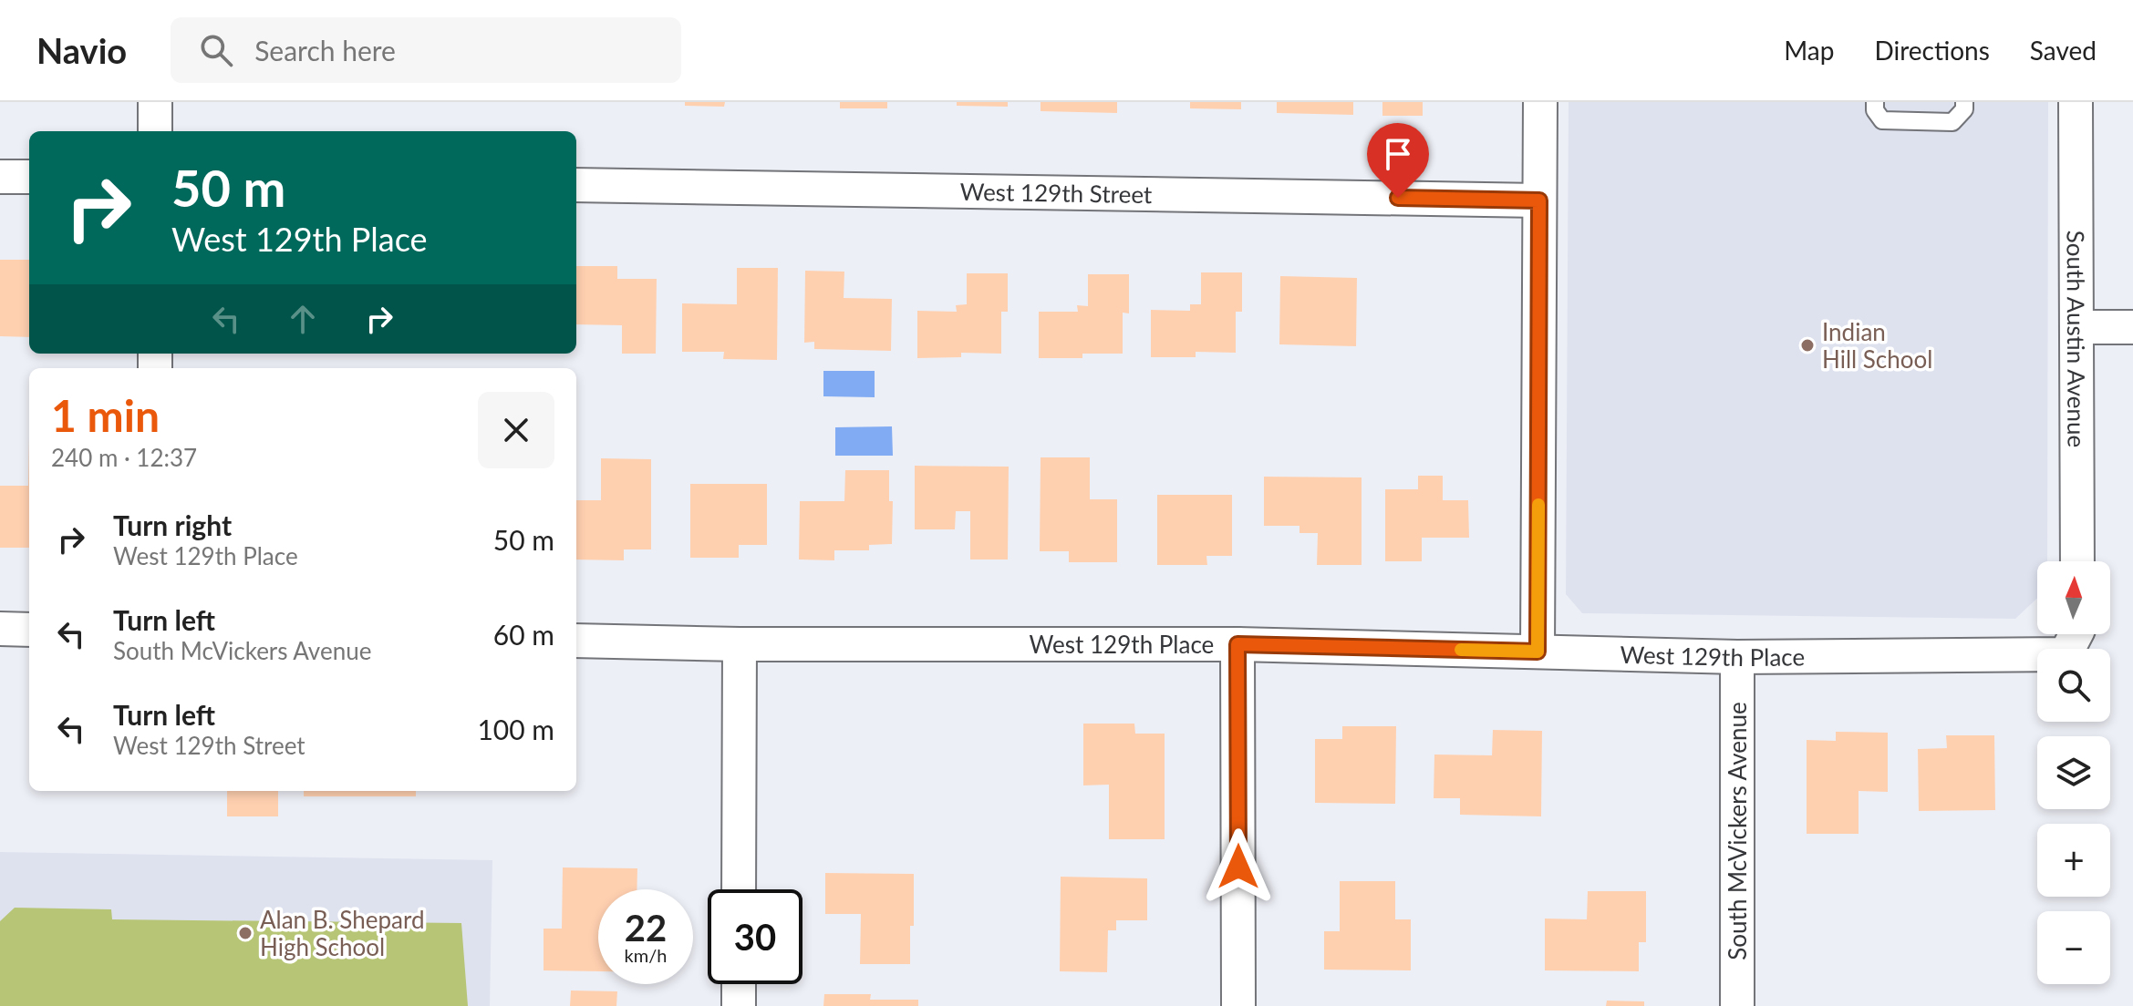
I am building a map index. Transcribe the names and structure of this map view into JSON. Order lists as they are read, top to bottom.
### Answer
{
  "streets": {
    "street": [
      "West 129th Street",
      "South Austin Avenue",
      "West 129th Place",
      "South McVickers Avenue"
    ]
  },
  "crossings": [
    ["West 129th Place", "South McVickers Avenue"]
  ],
  "places": ["Indian Hill School", "Alan B. Shepard High School"],
  "north": "top",
  "page": {
    "header": "Navio",
    "search": "Search here",
    "nav": ["Map", "Directions", "Saved"],
    "turn": ["50 m", "West 129th Place"],
    "heading": ["1 min", "240 m · 12:37"],
    "list": [
      {
        "name": "Turn right",
        "note": "West 129th Place",
        "value": "50 m"
      },
      {
        "name": "Turn left",
        "note": "South McVickers Avenue",
        "value": "60 m"
      },
      {
        "name": "Turn left",
        "note": "West 129th Street",
        "value": "100 m"
      }
    ],
    "map_buttons": ["+", "−"],
    "speed": "22 km/h",
    "limit": "30"
  }
}
